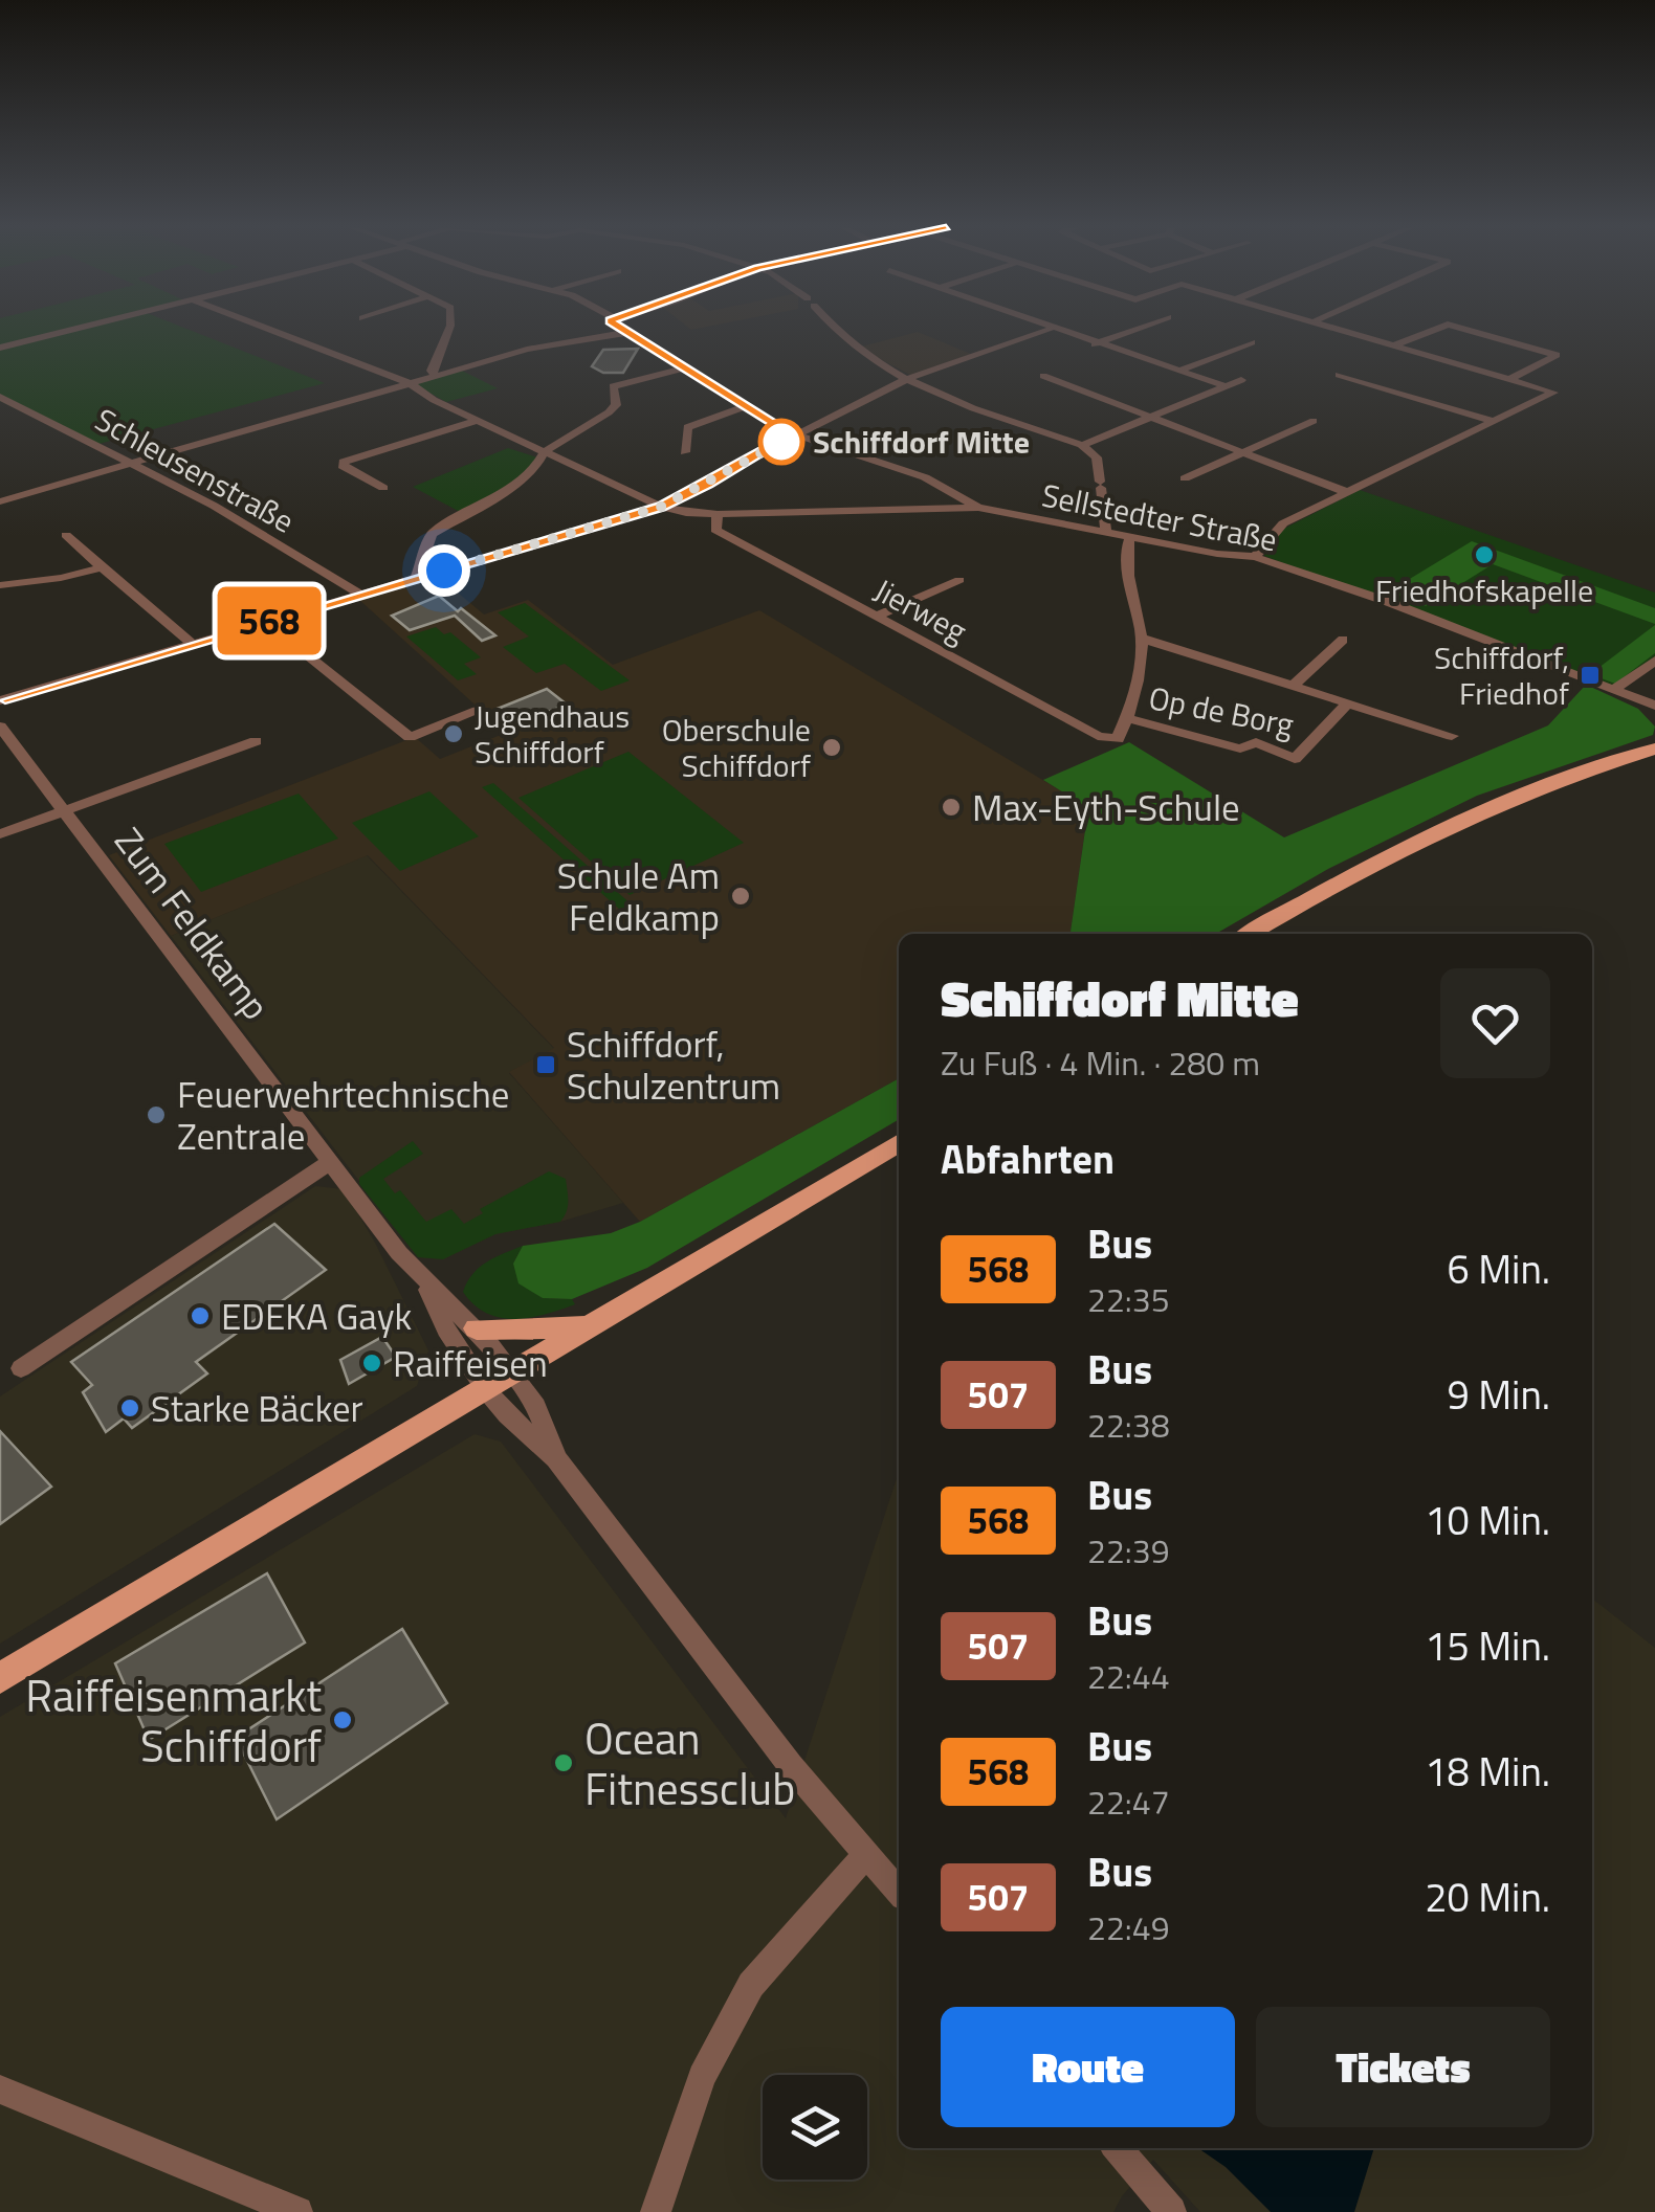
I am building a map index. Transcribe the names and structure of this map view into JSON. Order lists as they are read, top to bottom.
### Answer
{
  "streets": {
    "street": [
      "Schleusenstraße",
      "Sellstedter Straße",
      "Jierweg",
      "Op de Borg",
      "Zum Feldkamp"
    ]
  },
  "crossings": [
    ["Sellstedter Straße", "Jierweg"],
    ["Jierweg", "Op de Borg"]
  ],
  "places": {
    "other": [
      "Schiffdorf Mitte",
      "Friedhofskapelle",
      "Jugendhaus Schiffdorf",
      "Oberschule Schiffdorf",
      "Max-Eyth-Schule",
      "Schule Am Feldkamp",
      "Feuerwehrtechnische Zentrale",
      "EDEKA Gayk",
      "Raiffeisen",
      "Starke Bäcker",
      "Raiffeisenmarkt Schiffdorf",
      "Ocean Fitnessclub"
    ],
    "transit": ["Schiffdorf, Friedhof", "Schiffdorf, Schulzentrum"]
  },
  "lines": ["bus line 568"],
  "page": {
    "on_map": "568",
    "heading": [
      ["Schiffdorf Mitte", "Zu Fuß · 4 Min. · 280 m"],
      "Abfahrten"
    ],
    "list": [
      {
        "mark": "568",
        "name": "Bus",
        "note": "22:35",
        "value": "6 Min."
      },
      {
        "mark": "507",
        "name": "Bus",
        "note": "22:38",
        "value": "9 Min."
      },
      {
        "mark": "568",
        "name": "Bus",
        "note": "22:39",
        "value": "10 Min."
      },
      {
        "mark": "507",
        "name": "Bus",
        "note": "22:44",
        "value": "15 Min."
      },
      {
        "mark": "568",
        "name": "Bus",
        "note": "22:47",
        "value": "18 Min."
      },
      {
        "mark": "507",
        "name": "Bus",
        "note": "22:49",
        "value": "20 Min."
      }
    ],
    "buttons": ["Route", "Tickets"]
  }
}
